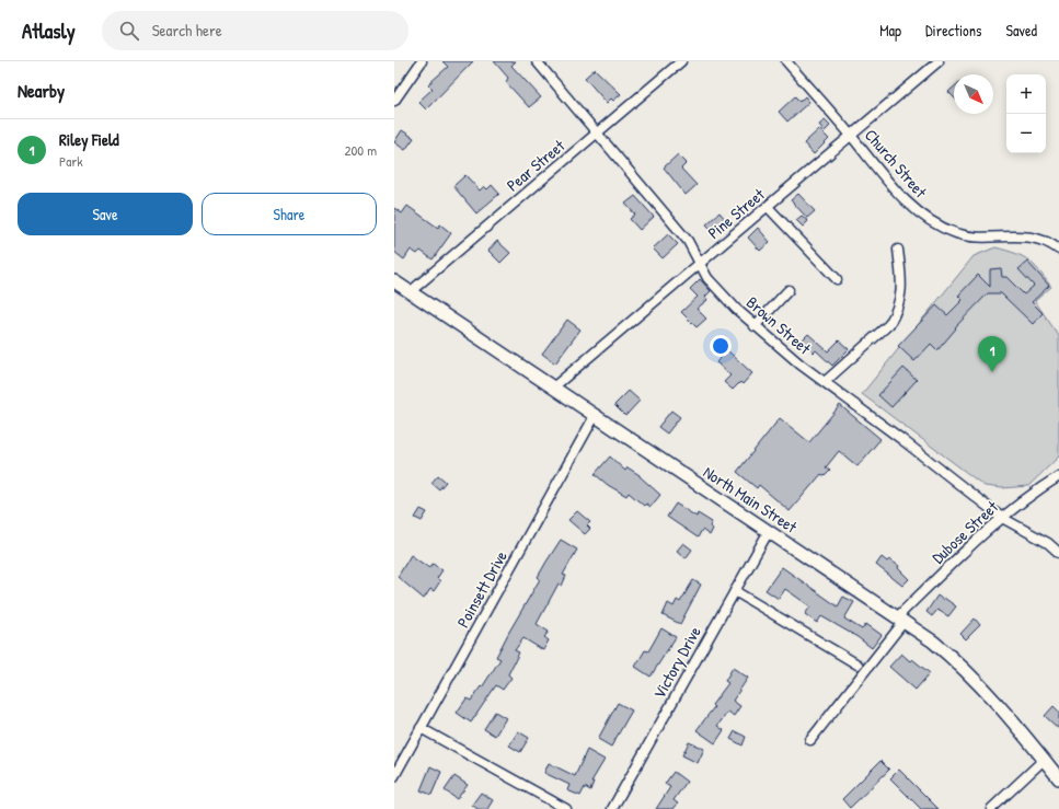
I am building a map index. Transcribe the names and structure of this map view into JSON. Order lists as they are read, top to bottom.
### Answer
{
  "streets": {
    "main road": ["North Main Street"],
    "street": [
      "Church Street",
      "Pear Street",
      "Pine Street",
      "Brown Street",
      "Dubose Street",
      "Poinsett Drive",
      "Victory Drive"
    ]
  },
  "crossings": [
    ["Church Street", "Pine Street"],
    ["Pear Street", "Brown Street"],
    ["Pear Street", "North Main Street"],
    ["Pine Street", "Brown Street"],
    ["Pine Street", "North Main Street"],
    ["Brown Street", "Dubose Street"],
    ["North Main Street", "Dubose Street"],
    ["North Main Street", "Poinsett Drive"],
    ["North Main Street", "Victory Drive"]
  ],
  "north": "bottom right",
  "page": {
    "header": "Atlasly",
    "search": "Search here",
    "nav": ["Map", "Directions", "Saved"],
    "heading": "Nearby",
    "map_buttons": ["+", "−"],
    "list": [
      {
        "mark": "1",
        "name": "Riley Field",
        "note": "Park",
        "value": "200 m"
      }
    ],
    "buttons": ["Save", "Share"],
    "pins": "1"
  }
}
